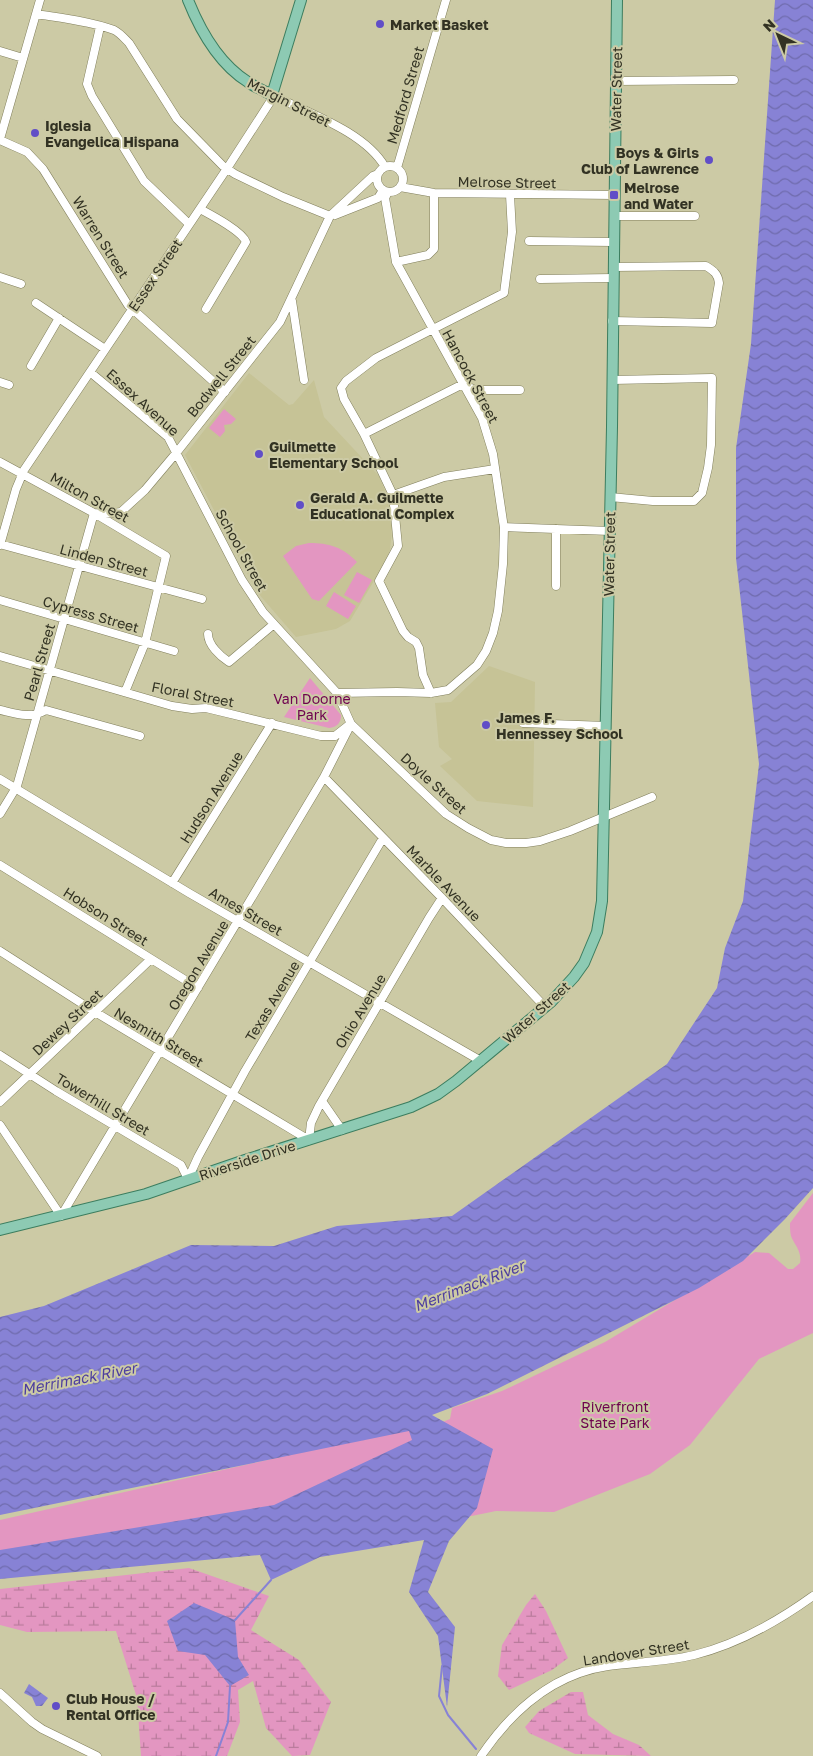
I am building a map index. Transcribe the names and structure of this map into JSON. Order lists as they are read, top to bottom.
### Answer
{
  "streets": {
    "main road": [
      "Water Street",
      "Margin Street",
      "Essex Street",
      "Riverside Drive"
    ],
    "street": [
      "Medford Street",
      "Melrose Street",
      "Warren Street",
      "Bodwell Street",
      "Hancock Street",
      "Essex Avenue",
      "Milton Street",
      "School Street",
      "Linden Street",
      "Cypress Street",
      "Pearl Street",
      "Floral Street",
      "Doyle Street",
      "Hudson Avenue",
      "Marble Avenue",
      "Ames Street",
      "Hobson Street",
      "Oregon Avenue",
      "Texas Avenue",
      "Ohio Avenue",
      "Dewey Street",
      "Nesmith Street",
      "Towerhill Street",
      "Landover Street"
    ]
  },
  "crossings": [
    ["Water Street", "Melrose Street"],
    ["Water Street", "Doyle Street"],
    ["Water Street", "Marble Avenue"],
    ["Water Street", "Ames Street"],
    ["Water Street", "Riverside Drive"],
    ["Medford Street", "Margin Street"],
    ["Medford Street", "Melrose Street"],
    ["Medford Street", "Bodwell Street"],
    ["Medford Street", "Hancock Street"],
    ["Margin Street", "Melrose Street"],
    ["Margin Street", "Essex Street"],
    ["Margin Street", "Bodwell Street"],
    ["Margin Street", "Hancock Street"],
    ["Melrose Street", "Bodwell Street"],
    ["Melrose Street", "Hancock Street"],
    ["Warren Street", "Essex Street"],
    ["Warren Street", "Bodwell Street"],
    ["Essex Street", "Essex Avenue"],
    ["Essex Street", "Milton Street"],
    ["Essex Street", "Linden Street"],
    ["Bodwell Street", "Hancock Street"],
    ["Bodwell Street", "Essex Avenue"],
    ["Bodwell Street", "Milton Street"],
    ["Bodwell Street", "School Street"],
    ["Bodwell Street", "Pearl Street"],
    ["Hancock Street", "School Street"],
    ["Essex Avenue", "School Street"],
    ["Milton Street", "Linden Street"],
    ["Milton Street", "Pearl Street"],
    ["School Street", "Floral Street"],
    ["School Street", "Doyle Street"],
    ["School Street", "Oregon Avenue"],
    ["Linden Street", "Pearl Street"],
    ["Cypress Street", "Pearl Street"],
    ["Pearl Street", "Floral Street"],
    ["Pearl Street", "Ames Street"],
    ["Floral Street", "Doyle Street"],
    ["Floral Street", "Hudson Avenue"],
    ["Floral Street", "Oregon Avenue"],
    ["Doyle Street", "Oregon Avenue"],
    ["Hudson Avenue", "Ames Street"],
    ["Marble Avenue", "Oregon Avenue"],
    ["Marble Avenue", "Texas Avenue"],
    ["Marble Avenue", "Ohio Avenue"],
    ["Ames Street", "Oregon Avenue"],
    ["Ames Street", "Texas Avenue"],
    ["Ames Street", "Ohio Avenue"],
    ["Ames Street", "Riverside Drive"],
    ["Hobson Street", "Oregon Avenue"],
    ["Hobson Street", "Dewey Street"],
    ["Oregon Avenue", "Nesmith Street"],
    ["Oregon Avenue", "Towerhill Street"],
    ["Oregon Avenue", "Riverside Drive"],
    ["Texas Avenue", "Nesmith Street"],
    ["Texas Avenue", "Towerhill Street"],
    ["Texas Avenue", "Riverside Drive"],
    ["Ohio Avenue", "Nesmith Street"],
    ["Ohio Avenue", "Riverside Drive"],
    ["Dewey Street", "Nesmith Street"],
    ["Dewey Street", "Towerhill Street"],
    ["Nesmith Street", "Riverside Drive"],
    ["Towerhill Street", "Riverside Drive"]
  ],
  "water": ["Merrimack River"],
  "parks": ["Van Doorne Park", "Riverfront State Park"],
  "places": {
    "other": [
      "Market Basket",
      "Iglesia Evangelica Hispana",
      "Boys & Girls Club of Lawrence",
      "Guilmette Elementary School",
      "Gerald A. Guilmette Educational Complex",
      "James F. Hennessey School",
      "Club House / Rental Office"
    ],
    "transit": ["Melrose and Water"]
  },
  "north": "top left"
}
